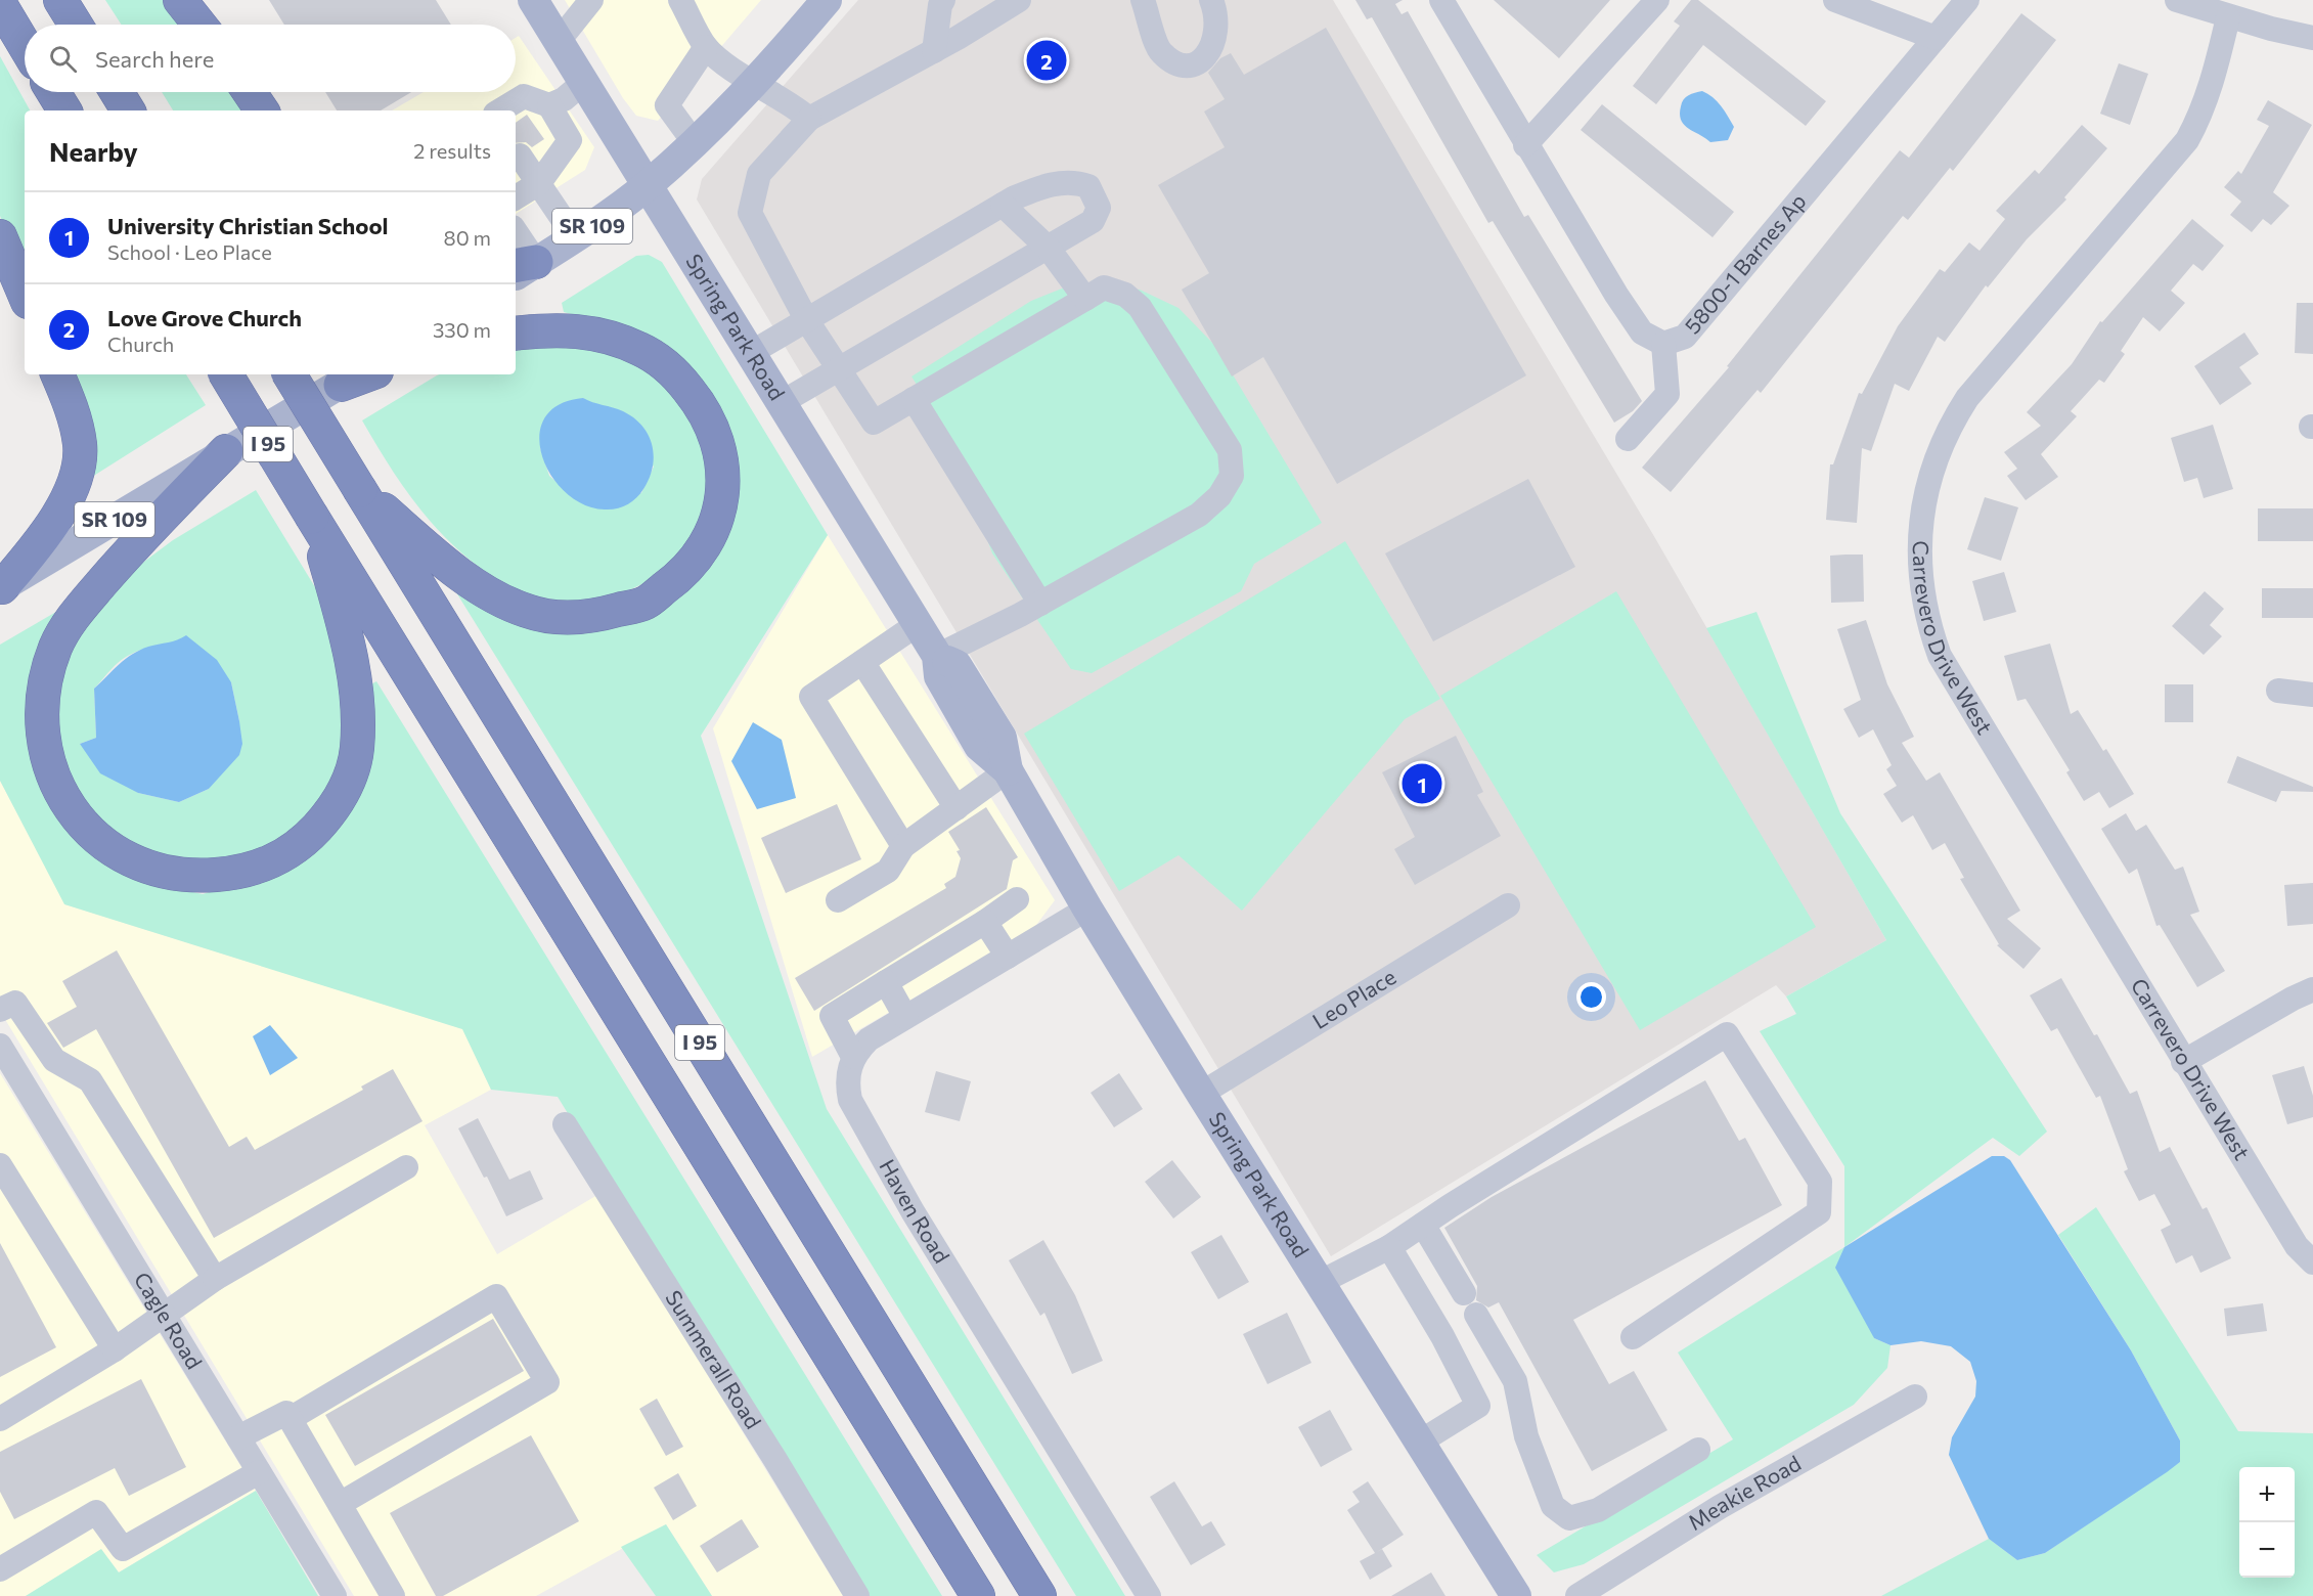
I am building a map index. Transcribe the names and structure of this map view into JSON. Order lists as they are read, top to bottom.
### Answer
{
  "streets": {
    "highway": ["I 95"],
    "main road": ["SR 109", "Spring Park Road"],
    "street": [
      "5800-1 Barnes Ap",
      "Carrevero Drive West",
      "Leo Place",
      "Haven Road",
      "Cagle Road",
      "Summerall Road",
      "Meakie Road"
    ]
  },
  "crossings": [
    ["SR 109", "Spring Park Road"],
    ["Spring Park Road", "Leo Place"]
  ],
  "page": {
    "search": "Search here",
    "pins": ["2", "1"],
    "heading": ["Nearby", "2 results"],
    "list": [
      {
        "mark": "1",
        "name": "University Christian School",
        "note": "School · Leo Place",
        "value": "80 m"
      },
      {
        "mark": "2",
        "name": "Love Grove Church",
        "note": "Church",
        "value": "330 m"
      }
    ],
    "map_buttons": ["+", "−"]
  }
}
